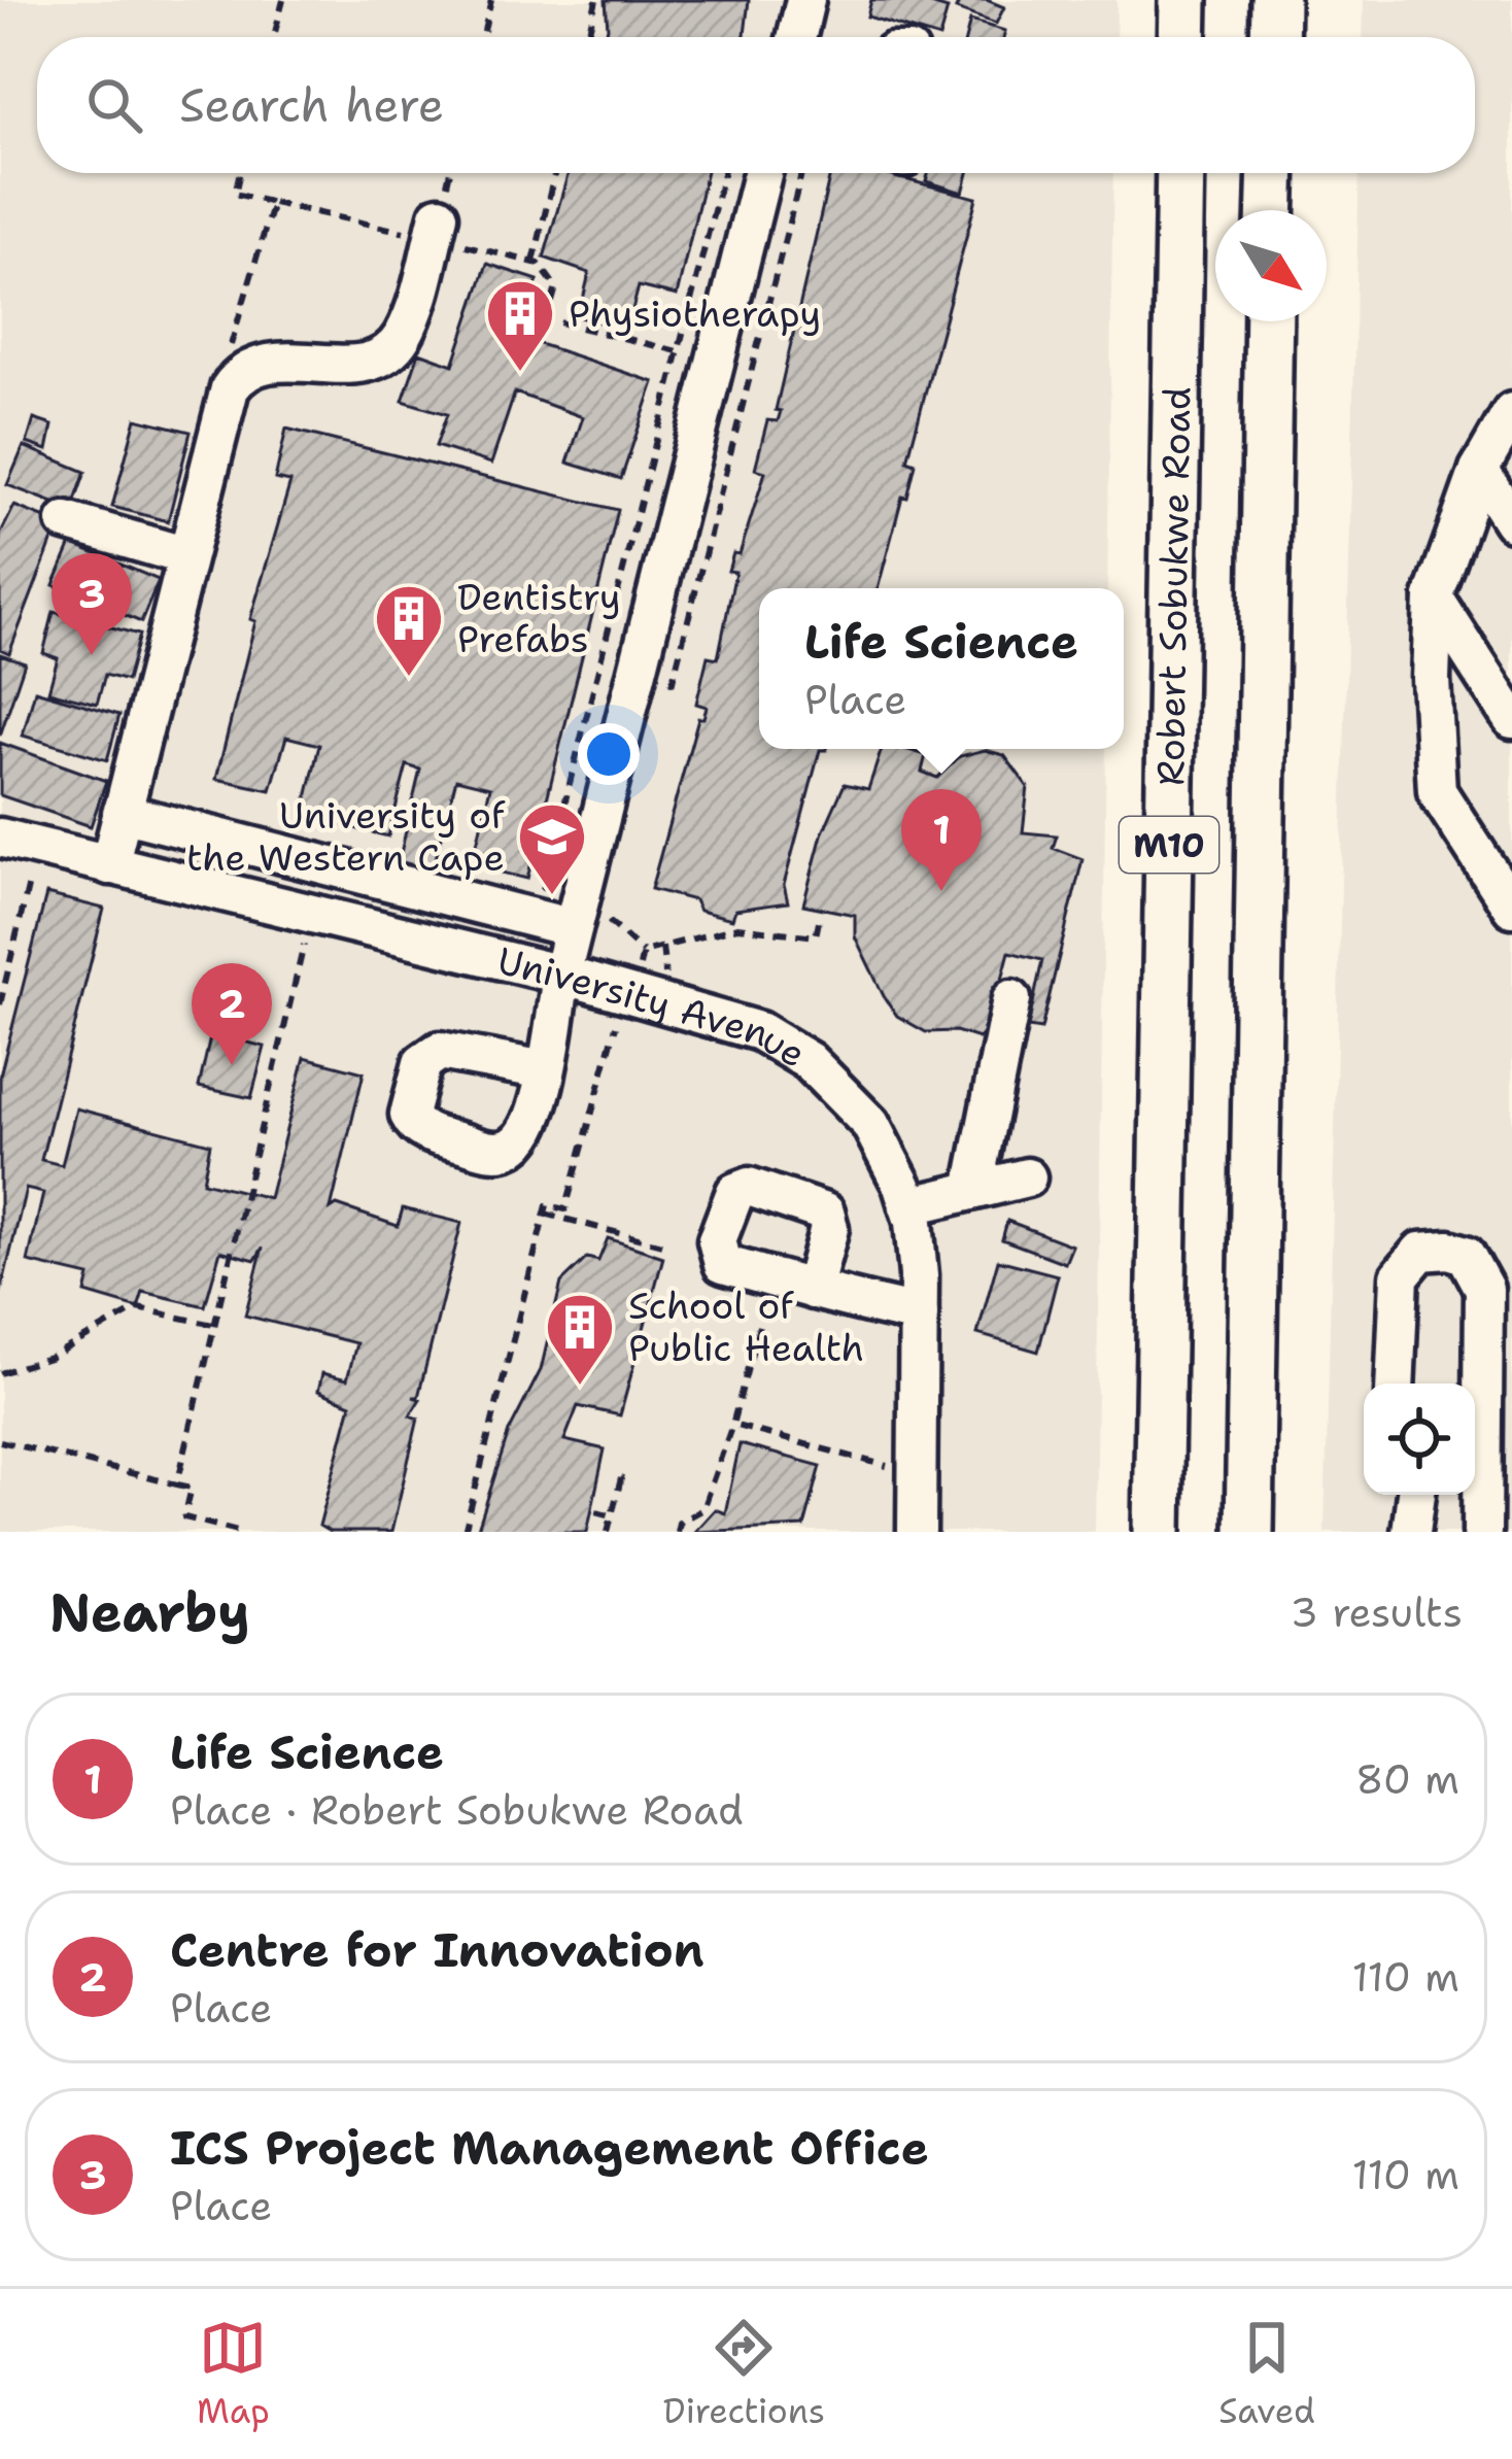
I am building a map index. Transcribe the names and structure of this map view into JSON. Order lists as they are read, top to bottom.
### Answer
{
  "streets": {
    "main road": ["Robert Sobukwe Road", "M10"],
    "lane": ["University Avenue"]
  },
  "places": {
    "building": ["Physiotherapy", "Dentistry Prefabs", "School of Public Health"],
    "school or university": ["University of the Western Cape"]
  },
  "north": "bottom right",
  "page": {
    "search": "Search here",
    "pins": ["3", "1", "2"],
    "popup": ["Life Science", "Place"],
    "heading": ["Nearby", "3 results"],
    "list": [
      {
        "mark": "1",
        "name": "Life Science",
        "note": "Place · Robert Sobukwe Road",
        "value": "80 m"
      },
      {
        "mark": "2",
        "name": "Centre for Innovation",
        "note": "Place",
        "value": "110 m"
      },
      {
        "mark": "3",
        "name": "ICS Project Management Office",
        "note": "Place",
        "value": "110 m"
      }
    ],
    "nav": ["Map", "Directions", "Saved"]
  }
}
